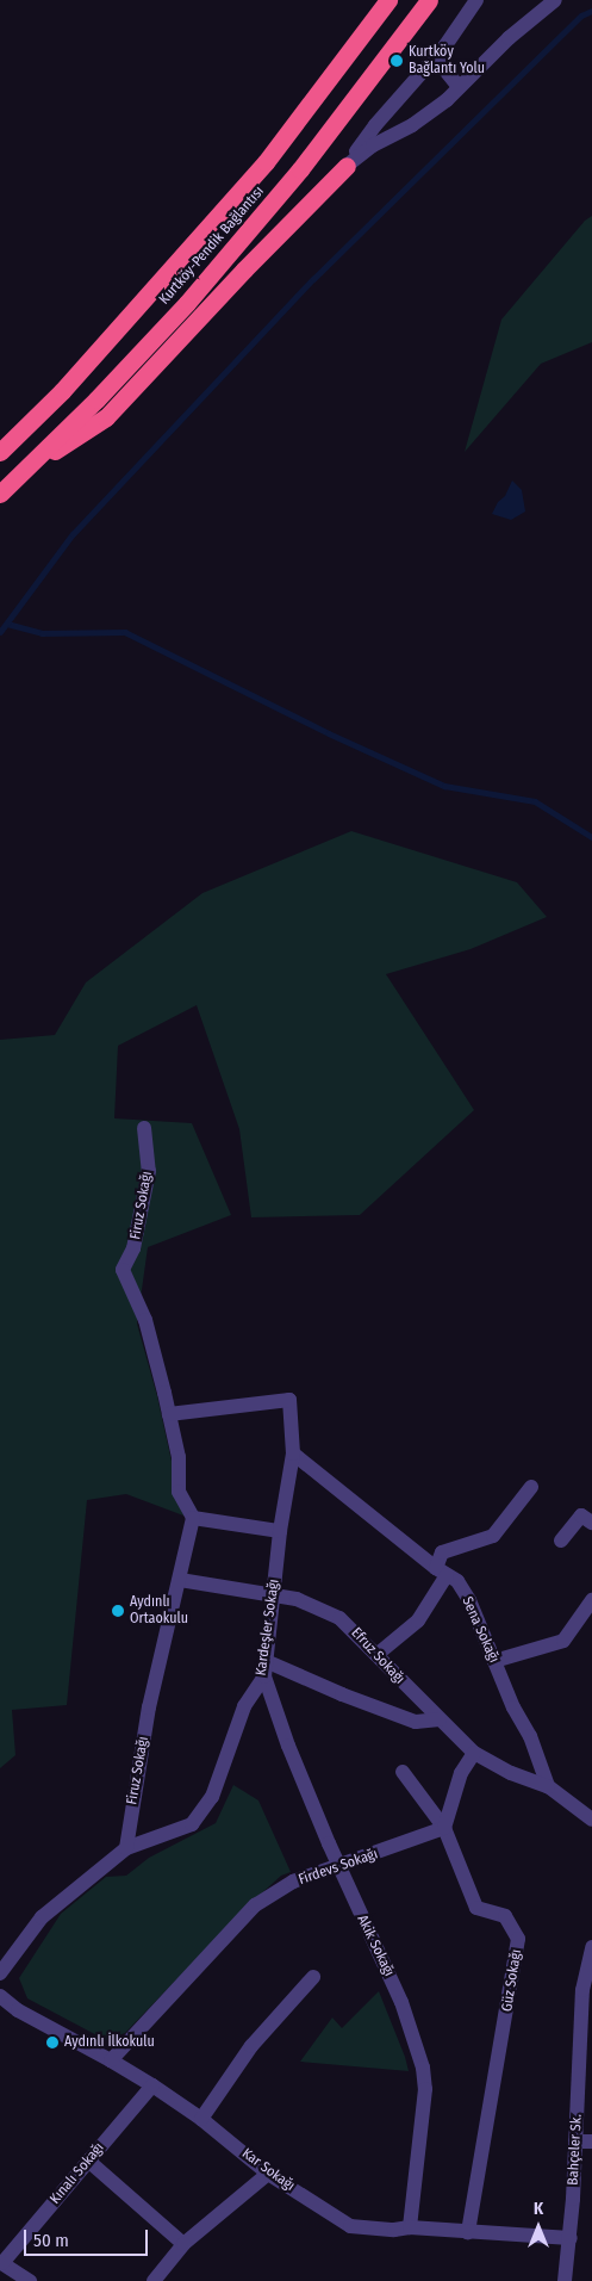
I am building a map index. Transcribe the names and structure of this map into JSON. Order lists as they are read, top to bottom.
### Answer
{
  "streets": {
    "highway": ["Kurtköy-Pendik Bağlantısı"],
    "street": [
      "Firuz Sokağı",
      "Kardeşler Sokağı",
      "Sena Sokağı",
      "Efruz Sokağı",
      "Firdevs Sokağı",
      "Akik Sokağı",
      "Güz Sokağı",
      "Bahçeler Sk.",
      "Kar Sokağı",
      "Kınalı Sokağı"
    ]
  },
  "crossings": [
    ["Firuz Sokağı", "Kardeşler Sokağı"],
    ["Firuz Sokağı", "Efruz Sokağı"],
    ["Kardeşler Sokağı", "Sena Sokağı"],
    ["Kardeşler Sokağı", "Efruz Sokağı"],
    ["Kardeşler Sokağı", "Akik Sokağı"],
    ["Sena Sokağı", "Efruz Sokağı"],
    ["Firdevs Sokağı", "Akik Sokağı"],
    ["Firdevs Sokağı", "Güz Sokağı"],
    ["Firdevs Sokağı", "Kar Sokağı"],
    ["Akik Sokağı", "Kar Sokağı"],
    ["Güz Sokağı", "Kar Sokağı"],
    ["Bahçeler Sk.", "Kar Sokağı"],
    ["Kar Sokağı", "Kınalı Sokağı"]
  ],
  "places": ["Kurtköy Bağlantı Yolu", "Aydınlı Ortaokulu", "Aydınlı İlkokulu"],
  "scale_bar": "50 m",
  "north": "top"
}
